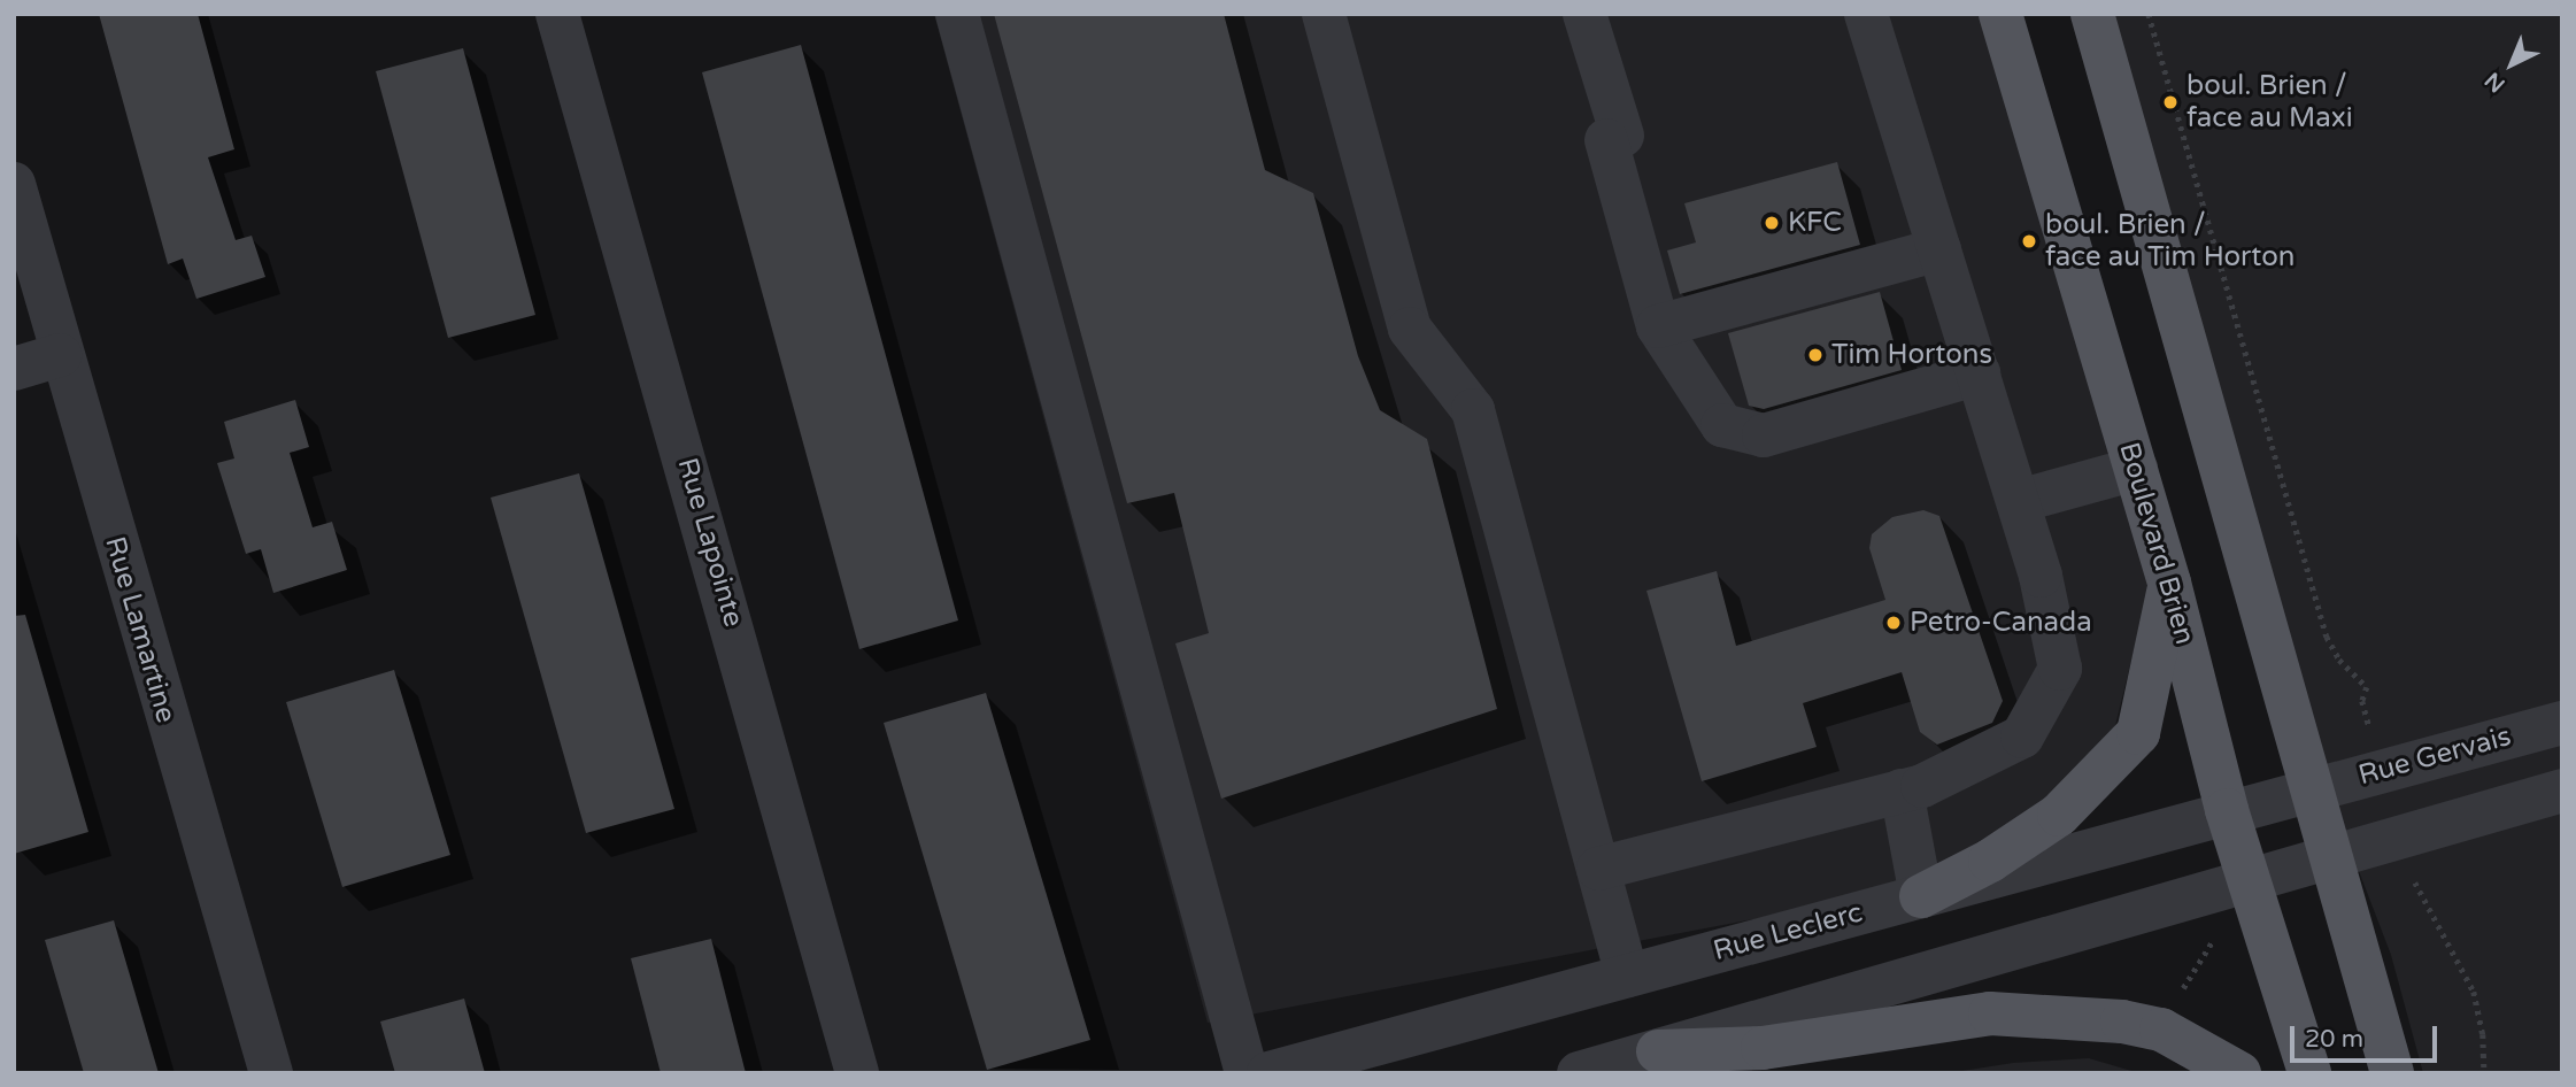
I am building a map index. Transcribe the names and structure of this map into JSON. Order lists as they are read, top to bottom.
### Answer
{
  "streets": {
    "main road": ["Boulevard Brien"],
    "street": [
      "Rue Lapointe",
      "Rue Lamartine",
      "Rue Gervais",
      "Rue Leclerc"
    ]
  },
  "crossings": [
    ["Boulevard Brien", "Rue Leclerc"],
    ["Rue Gervais", "Rue Leclerc"]
  ],
  "places": [
    "boul. Brien / face au Maxi",
    "KFC",
    "boul. Brien / face au Tim Horton",
    "Tim Hortons",
    "Petro-Canada"
  ],
  "scale_bar": "20 m",
  "north": "bottom left"
}
